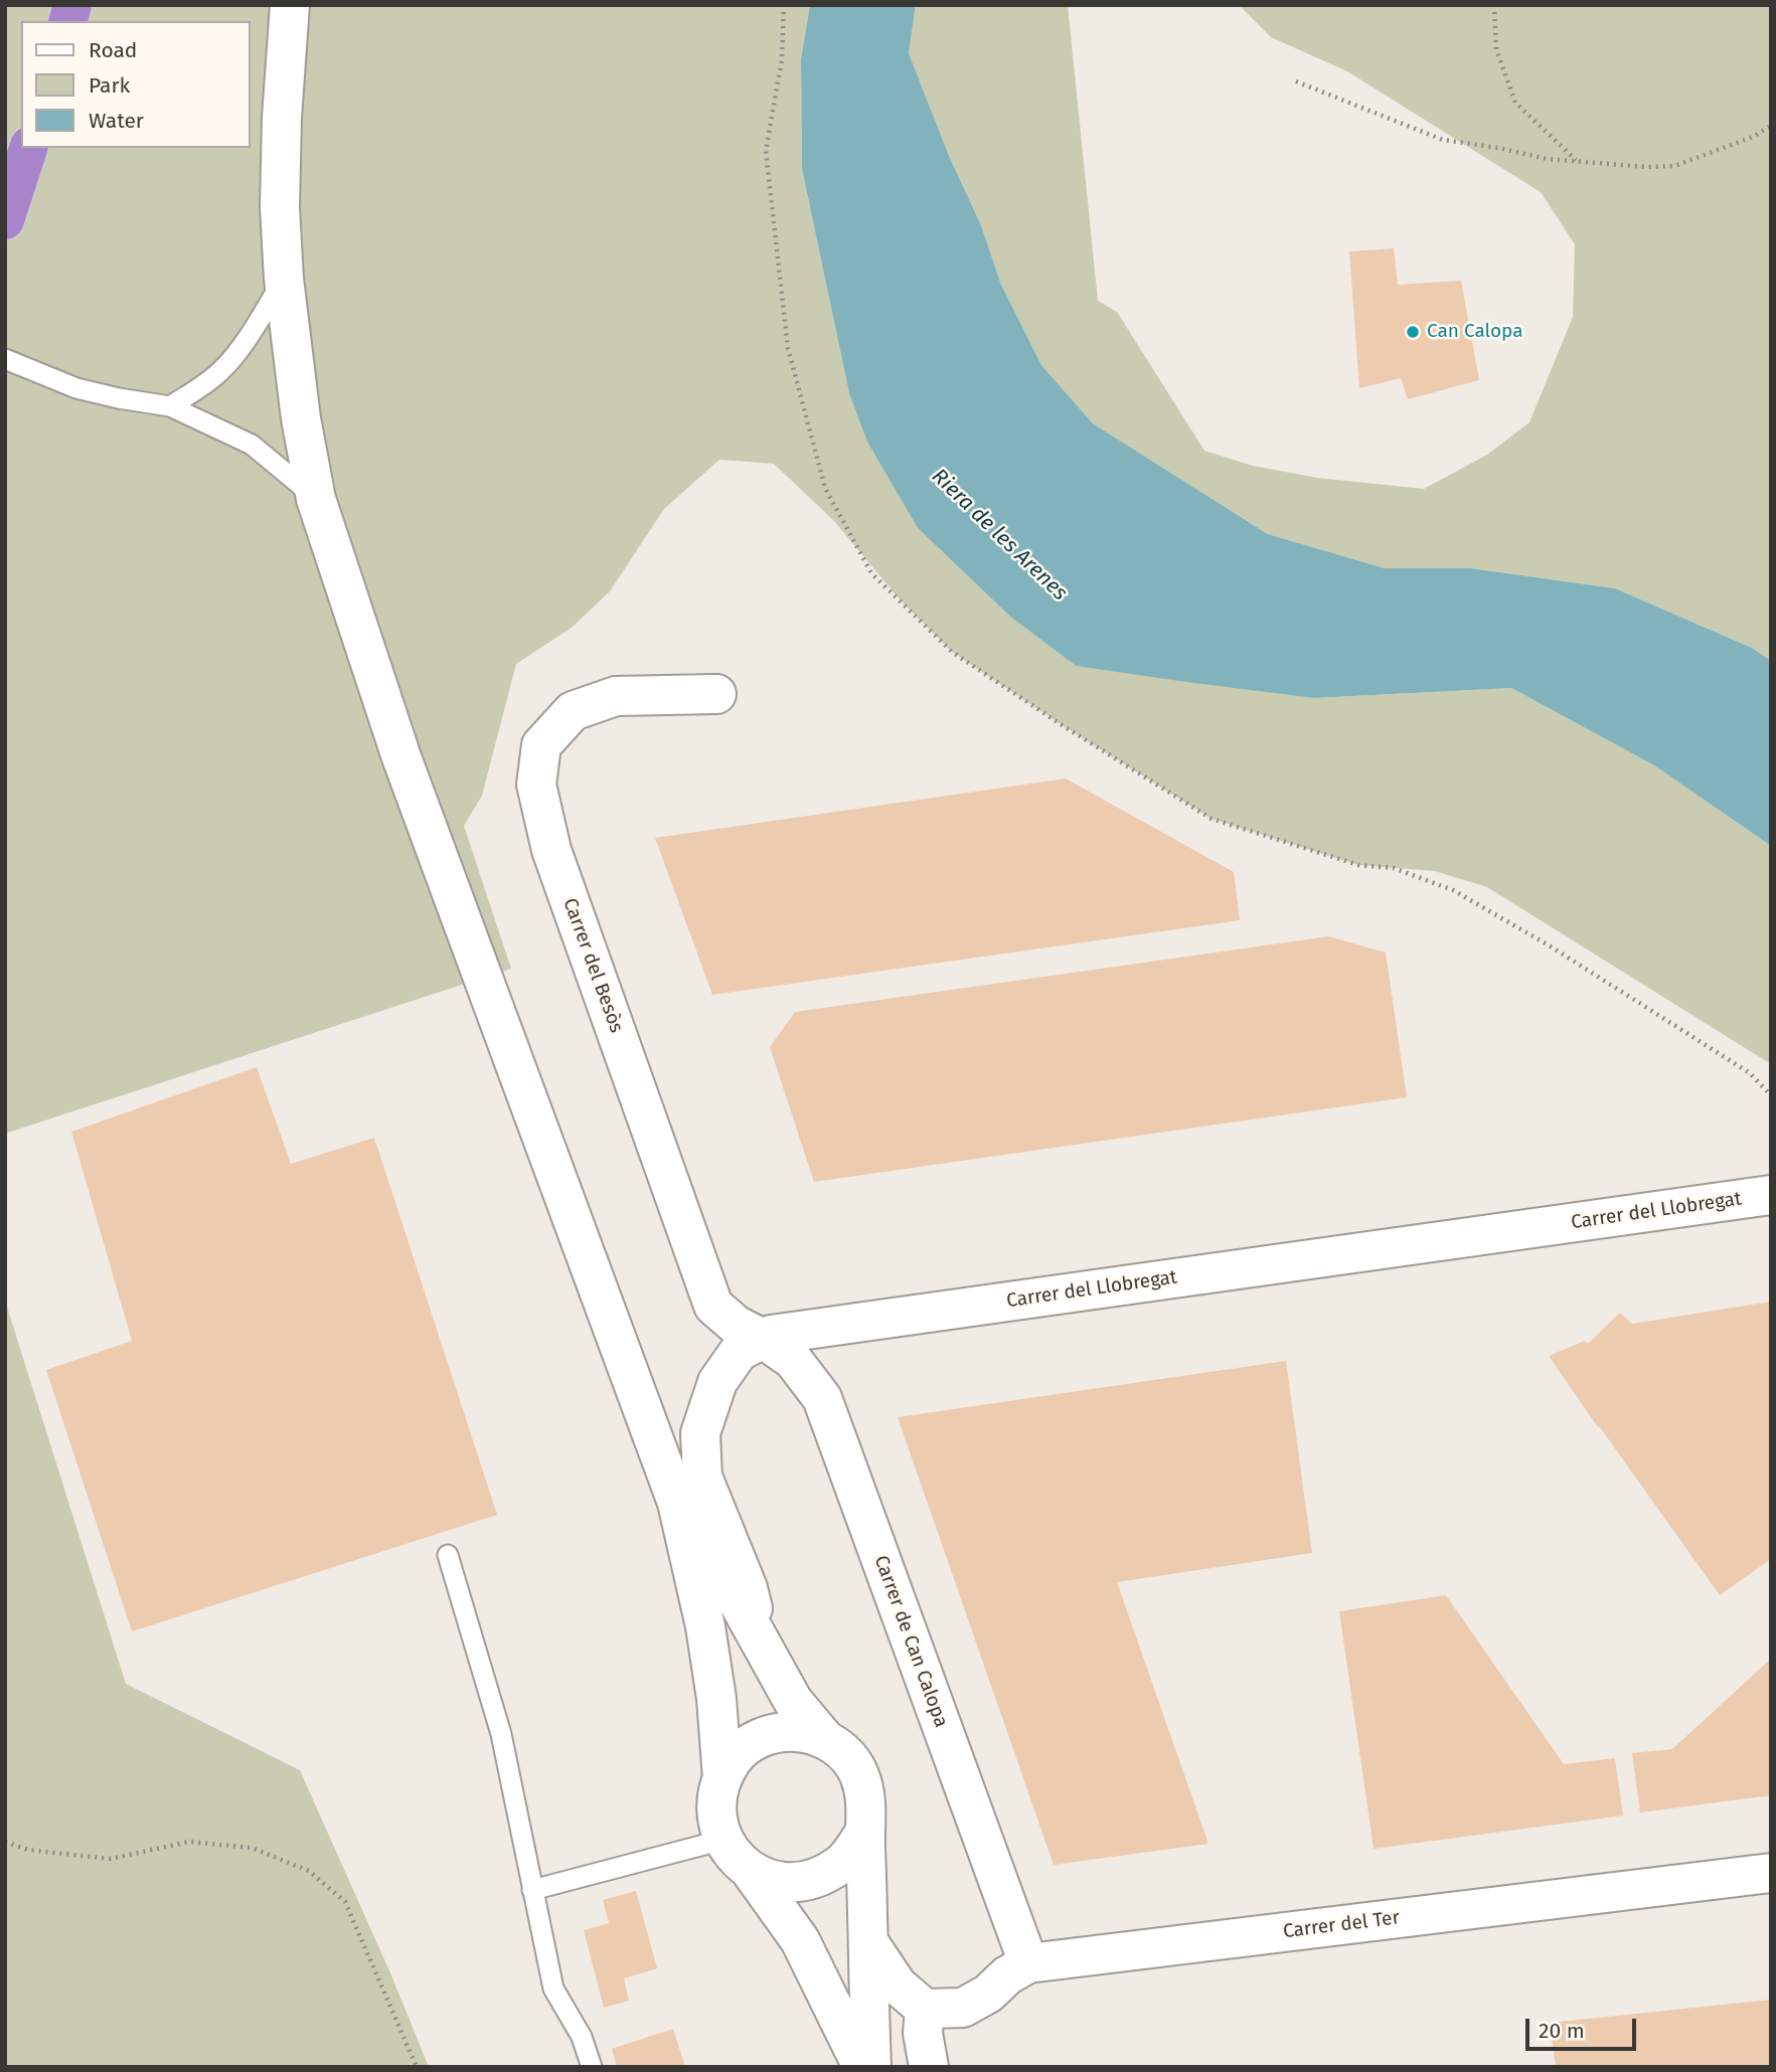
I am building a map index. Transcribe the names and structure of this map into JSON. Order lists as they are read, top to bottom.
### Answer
{
  "streets": {
    "street": [
      "Carrer del Besòs",
      "Carrer del Llobregat",
      "Carrer de Can Calopa",
      "Carrer del Ter"
    ]
  },
  "crossings": [
    ["Carrer del Besòs", "Carrer del Llobregat"],
    ["Carrer del Besòs", "Carrer de Can Calopa"],
    ["Carrer del Llobregat", "Carrer de Can Calopa"],
    ["Carrer de Can Calopa", "Carrer del Ter"]
  ],
  "water": ["Riera de les Arenes"],
  "places": ["Can Calopa"],
  "legend": ["Road", "Park", "Water"],
  "scale_bar": "20 m"
}
